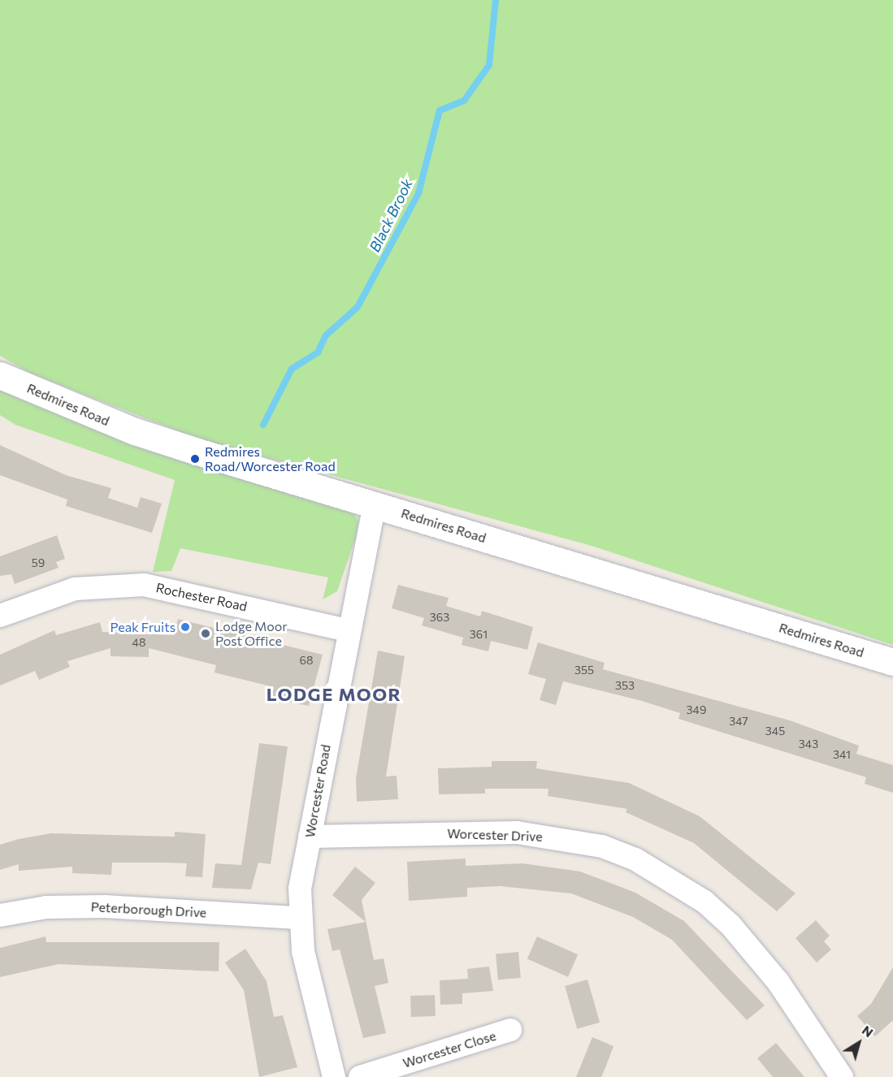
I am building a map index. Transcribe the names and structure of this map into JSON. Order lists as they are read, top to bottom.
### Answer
{
  "streets": {
    "street": [
      "Redmires Road",
      "Rochester Road",
      "Worcester Road",
      "Worcester Drive",
      "Peterborough Drive",
      "Worcester Close"
    ]
  },
  "crossings": [
    ["Redmires Road", "Worcester Road"],
    ["Rochester Road", "Worcester Road"],
    ["Worcester Road", "Worcester Drive"],
    ["Worcester Road", "Peterborough Drive"]
  ],
  "districts": ["LODGE MOOR"],
  "water": ["Black Brook"],
  "places": ["Redmires Road/Worcester Road", "Peak Fruits", "Lodge Moor Post Office"],
  "house_numbers": [
    "59",
    "363",
    "361",
    "48",
    "68",
    "355",
    "353",
    "349",
    "347",
    "345",
    "343",
    "341"
  ],
  "north": "top right"
}
